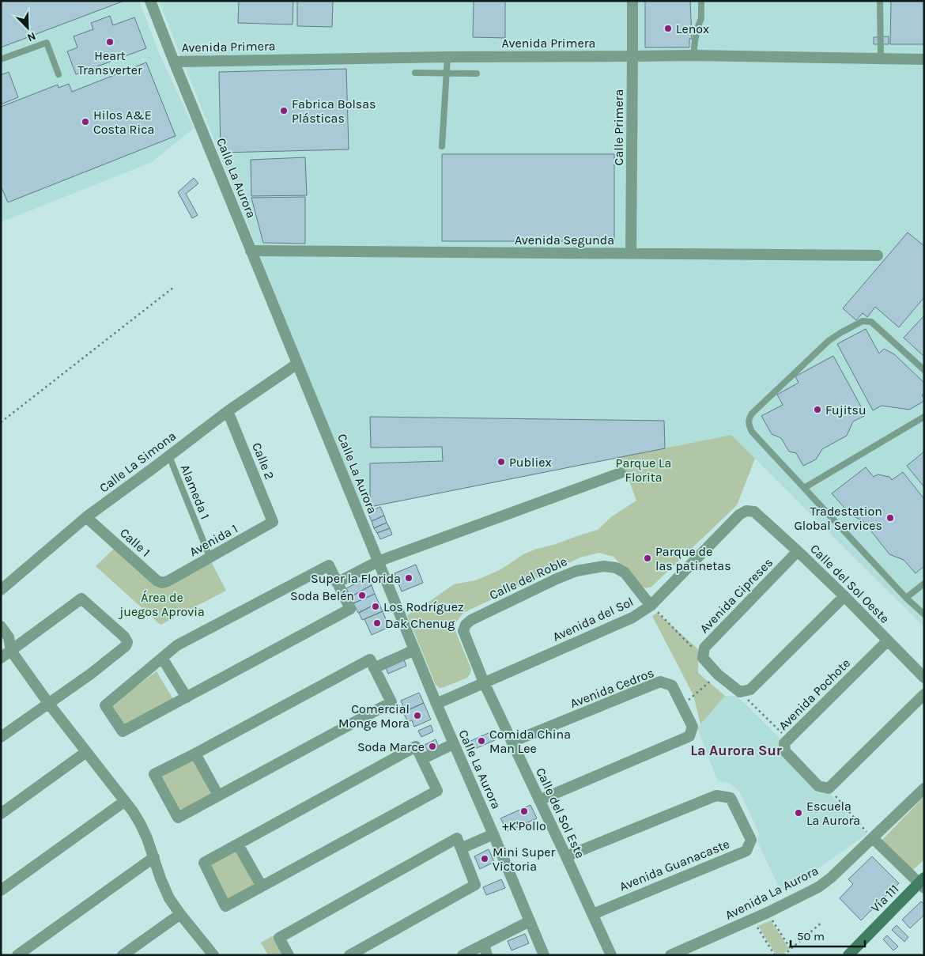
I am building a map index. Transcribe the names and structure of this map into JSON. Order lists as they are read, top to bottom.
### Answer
{
  "streets": {
    "main road": ["Vía 111"],
    "street": [
      "Avenida Primera",
      "Calle Primera",
      "Calle La Aurora",
      "Avenida Segunda",
      "Calle 2",
      "Calle La Simona",
      "Avenida 1",
      "Calle 1",
      "Calle del Roble",
      "Calle del Sol Oeste",
      "Avenida Cipreses",
      "Avenida del Sol",
      "Avenida Cedros",
      "Avenida Pochote",
      "Calle del Sol Este",
      "Avenida Guanacaste",
      "Avenida La Aurora"
    ],
    "lane": ["Alameda 1"]
  },
  "crossings": [
    ["Avenida Primera", "Calle Primera"],
    ["Avenida Primera", "Calle La Aurora"],
    ["Calle Primera", "Avenida Segunda"],
    ["Calle La Aurora", "Avenida Segunda"],
    ["Calle La Aurora", "Calle La Simona"],
    ["Calle La Aurora", "Avenida del Sol"],
    ["Calle 2", "Calle La Simona"],
    ["Calle 2", "Avenida 1"],
    ["Calle La Simona", "Alameda 1"],
    ["Calle La Simona", "Calle 1"],
    ["Alameda 1", "Avenida 1"],
    ["Avenida 1", "Calle 1"],
    ["Calle del Roble", "Avenida del Sol"],
    ["Calle del Roble", "Calle del Sol Este"],
    ["Calle del Sol Oeste", "Avenida Cipreses"],
    ["Calle del Sol Oeste", "Avenida del Sol"],
    ["Calle del Sol Oeste", "Avenida Pochote"],
    ["Avenida del Sol", "Calle del Sol Este"],
    ["Avenida Cedros", "Calle del Sol Este"],
    ["Calle del Sol Este", "Avenida Guanacaste"]
  ],
  "districts": ["La Aurora Sur"],
  "parks": ["Parque La Florita", "Área de juegos Aprovia"],
  "places": [
    "Lenox",
    "Heart Transverter",
    "Fabrica Bolsas Plásticas",
    "Hilos A&E Costa Rica",
    "Fujitsu",
    "Publiex",
    "Tradestation Global Services",
    "Parque de las patinetas",
    "Super la Florida",
    "Soda Belén",
    "Los Rodríguez",
    "Dak Chenug",
    "Comercial Monge Mora",
    "Comida China Man Lee",
    "Soda Marce",
    "+K'Pollo",
    "Escuela La Aurora",
    "Mini Super Victoria"
  ],
  "scale_bar": "50 m",
  "north": "bottom right"
}
